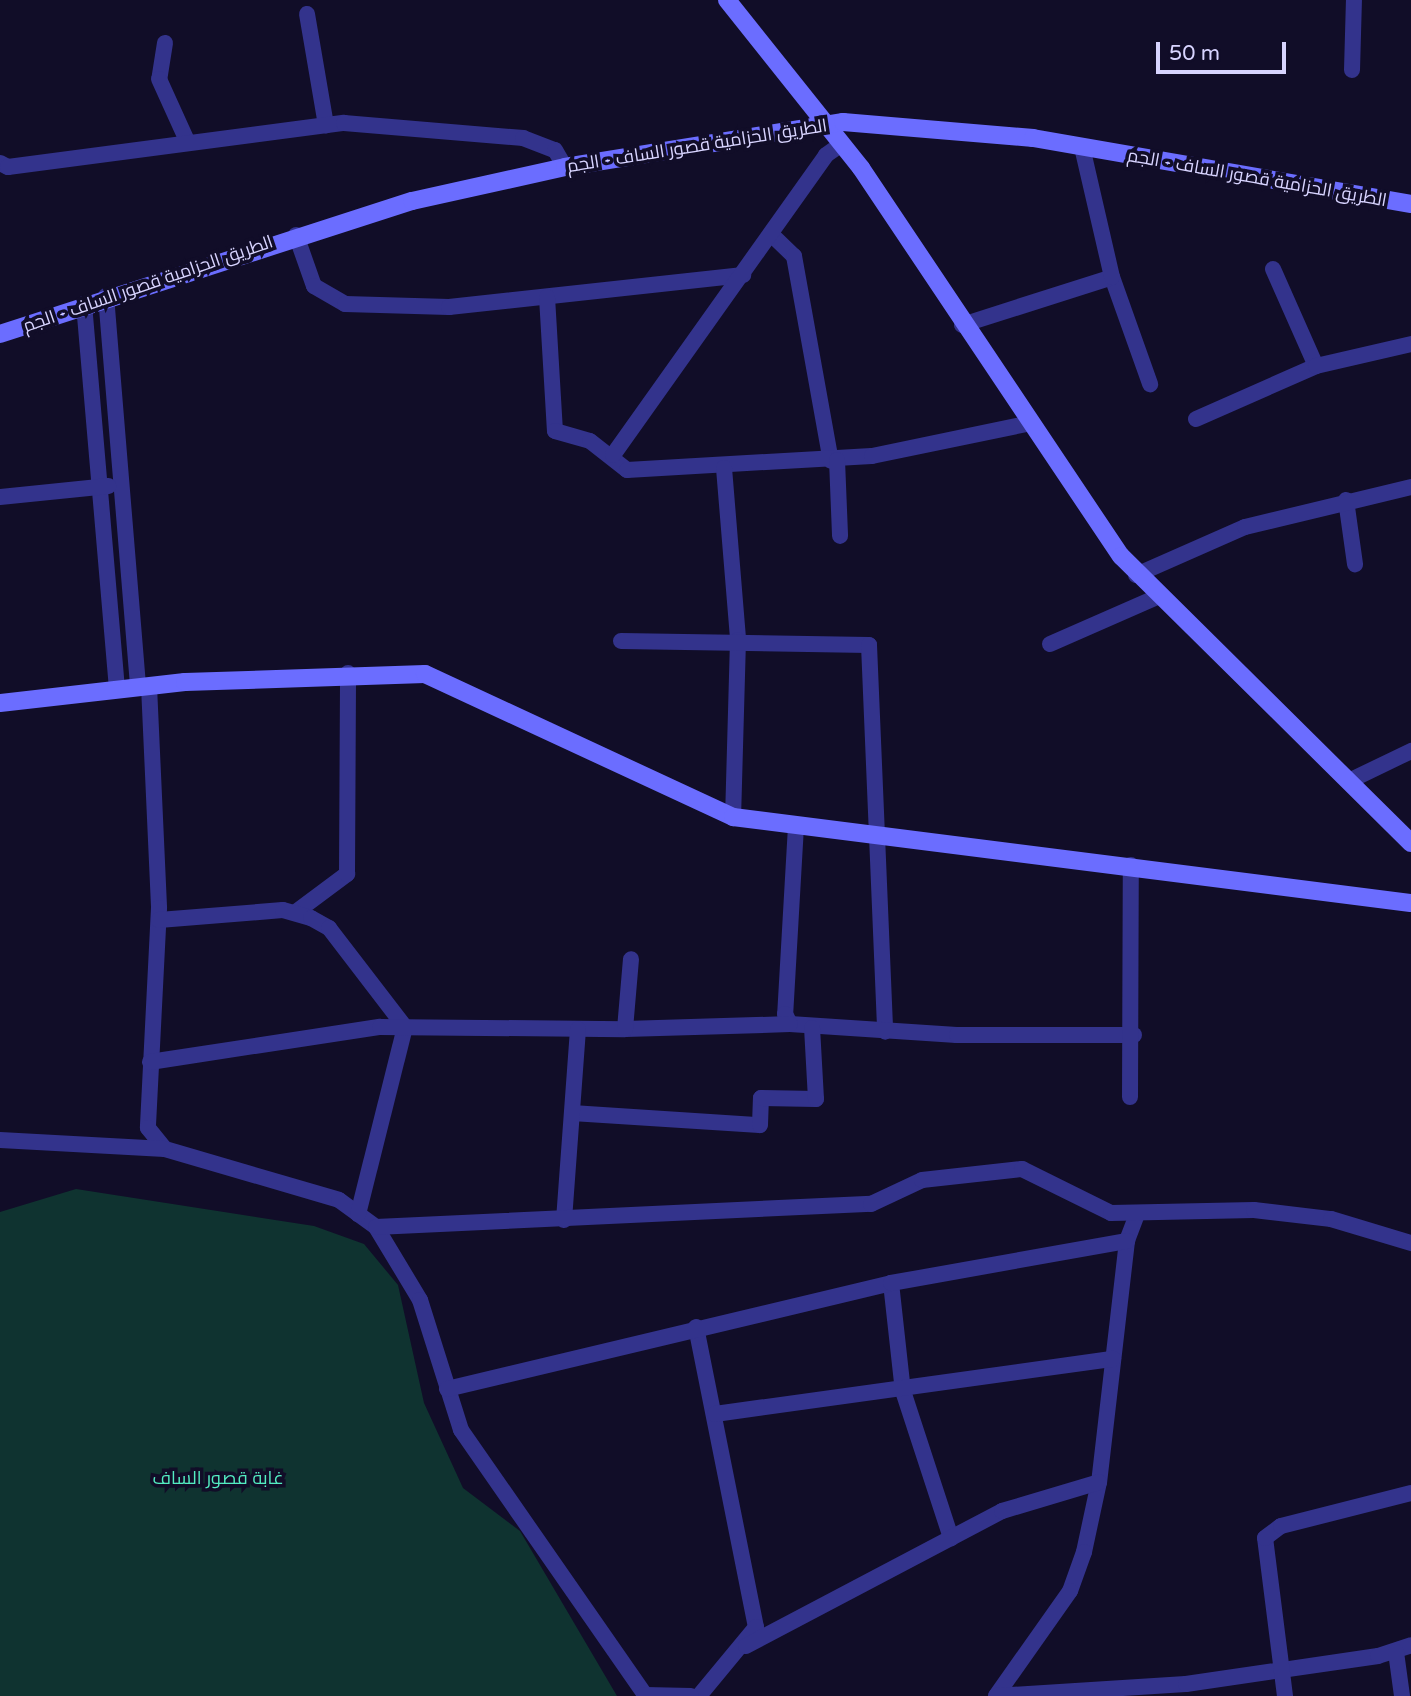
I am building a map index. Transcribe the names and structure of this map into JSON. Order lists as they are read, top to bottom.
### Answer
{
  "streets": {
    "street": ["الطريق الحزامية قصور الساف - الجم"]
  },
  "parks": ["غابة قصور الساف"],
  "scale_bar": "50 m"
}
